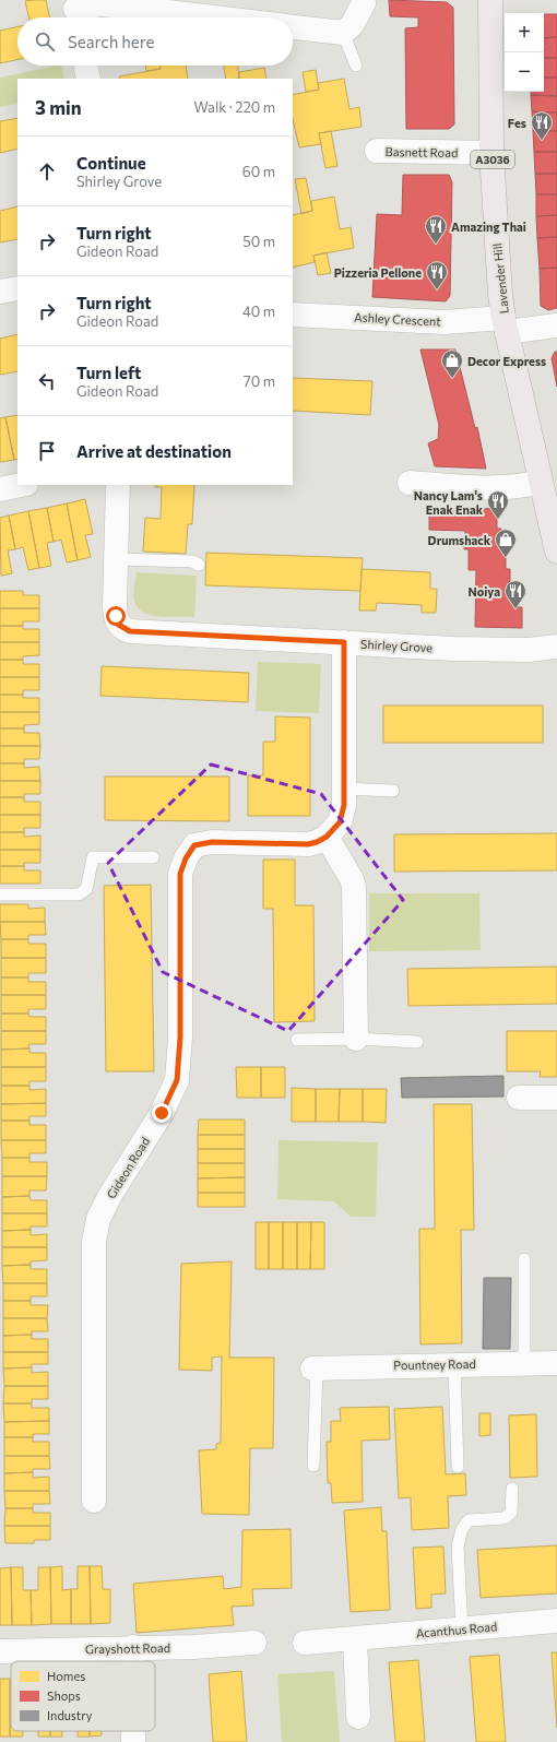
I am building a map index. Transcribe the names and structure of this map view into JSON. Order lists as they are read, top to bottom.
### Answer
{
  "streets": {
    "main road": ["A3036", "Lavender Hill"],
    "street": [
      "Basnett Road",
      "Ashley Crescent",
      "Shirley Grove",
      "Gideon Road",
      "Pountney Road",
      "Acanthus Road",
      "Grayshott Road"
    ]
  },
  "crossings": [
    ["Basnett Road", "Lavender Hill"],
    ["Lavender Hill", "Ashley Crescent"],
    ["Shirley Grove", "Gideon Road"]
  ],
  "places": {
    "restaurant": [
      "Fes",
      "Amazing Thai",
      "Pizzeria Pellone",
      "Nancy Lam's Enak Enak",
      "Noiya"
    ],
    "shop": ["Decor Express", "Drumshack"]
  },
  "legend": ["Homes", "Shops", "Industry"],
  "page": {
    "map_buttons": ["+", "−"],
    "search": "Search here",
    "heading": ["3 min", "Walk · 220 m"],
    "list": [
      ["Continue", "Shirley Grove", "60 m"],
      ["Turn right", "Gideon Road", "50 m"],
      ["Turn right", "Gideon Road", "40 m"],
      ["Turn left", "Gideon Road", "70 m"],
      "Arrive at destination"
    ]
  }
}
